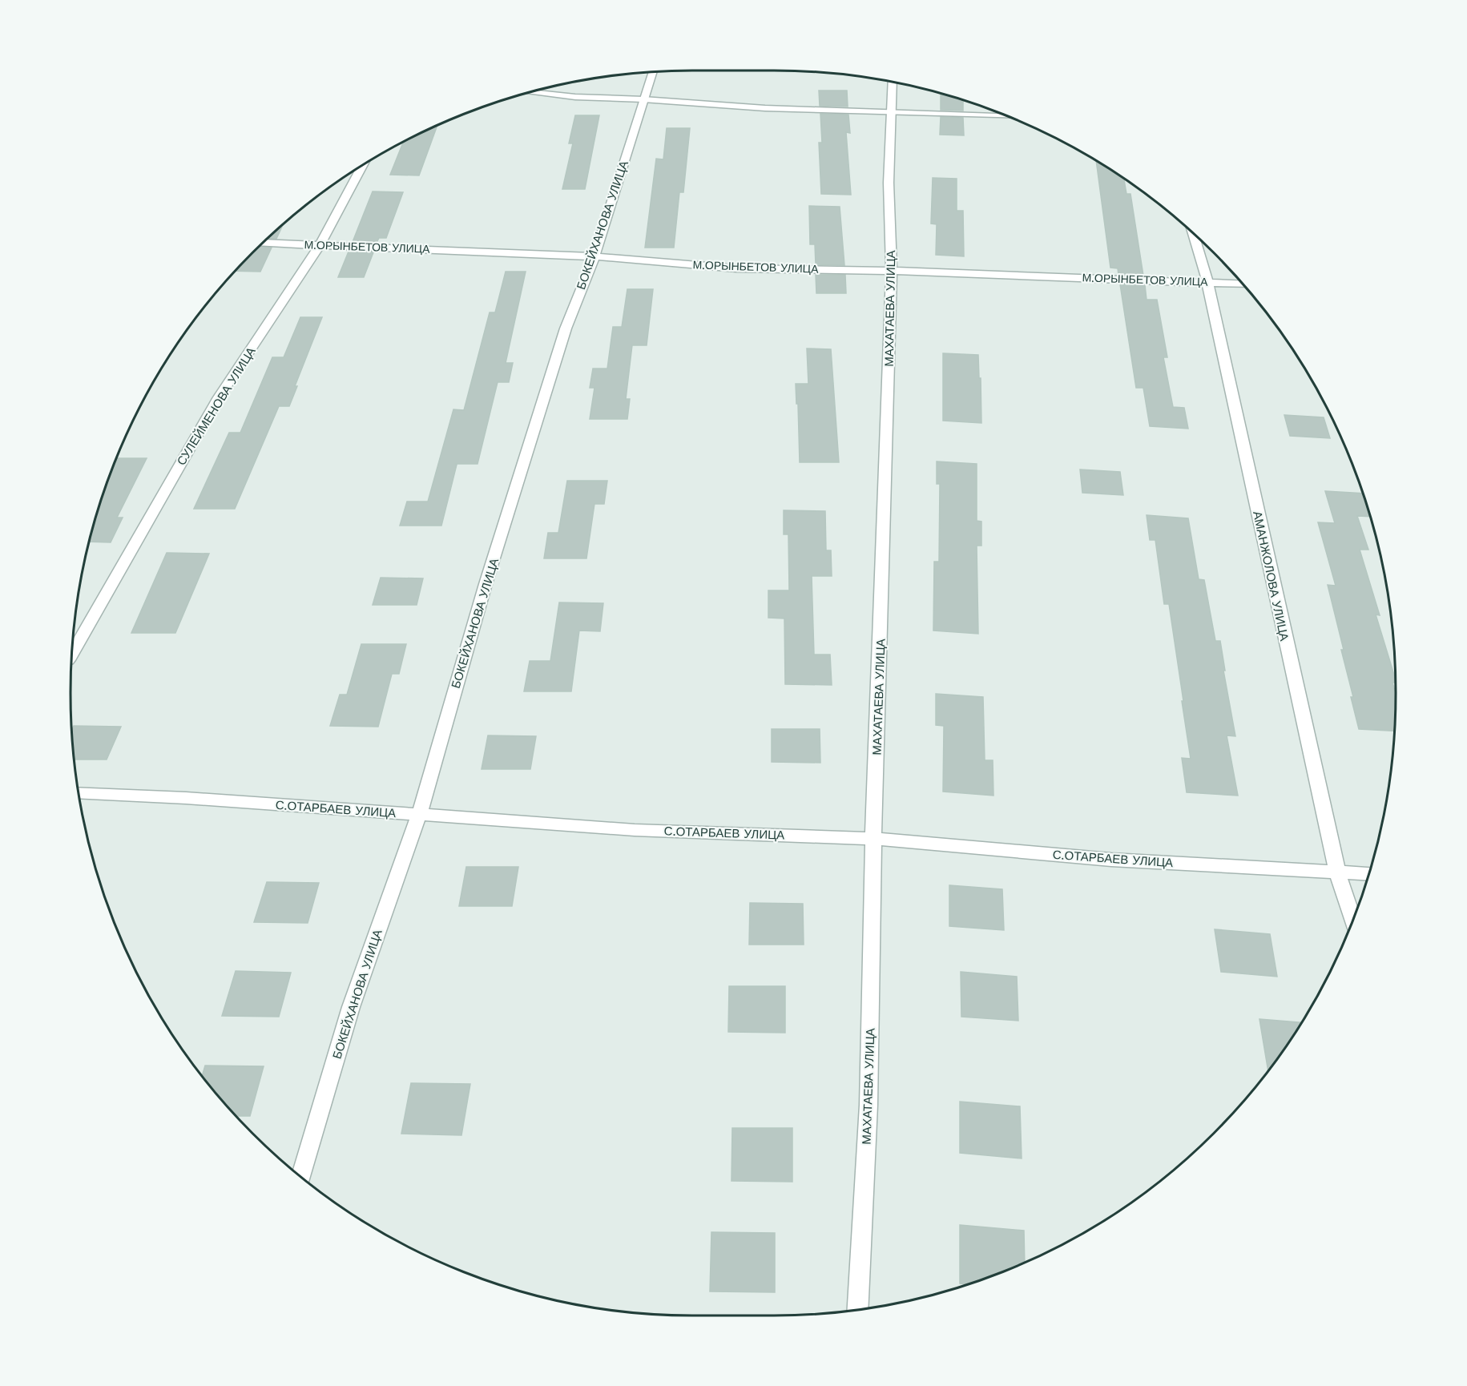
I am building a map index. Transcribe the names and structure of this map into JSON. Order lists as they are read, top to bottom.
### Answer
{
  "streets": {
    "street": [
      "БОКЕЙХАНОВА УЛИЦА",
      "М.ОРЫНБЕТОВ УЛИЦА",
      "МАХАТАЕВА УЛИЦА",
      "СУЛЕЙМЕНОВА УЛИЦА",
      "АМАНЖОЛОВА УЛИЦА",
      "С.ОТАРБАЕВ УЛИЦА"
    ]
  },
  "crossings": [
    ["БОКЕЙХАНОВА УЛИЦА", "М.ОРЫНБЕТОВ УЛИЦА"],
    ["БОКЕЙХАНОВА УЛИЦА", "С.ОТАРБАЕВ УЛИЦА"],
    ["М.ОРЫНБЕТОВ УЛИЦА", "МАХАТАЕВА УЛИЦА"],
    ["М.ОРЫНБЕТОВ УЛИЦА", "СУЛЕЙМЕНОВА УЛИЦА"],
    ["М.ОРЫНБЕТОВ УЛИЦА", "АМАНЖОЛОВА УЛИЦА"],
    ["МАХАТАЕВА УЛИЦА", "С.ОТАРБАЕВ УЛИЦА"],
    ["АМАНЖОЛОВА УЛИЦА", "С.ОТАРБАЕВ УЛИЦА"]
  ]
}
